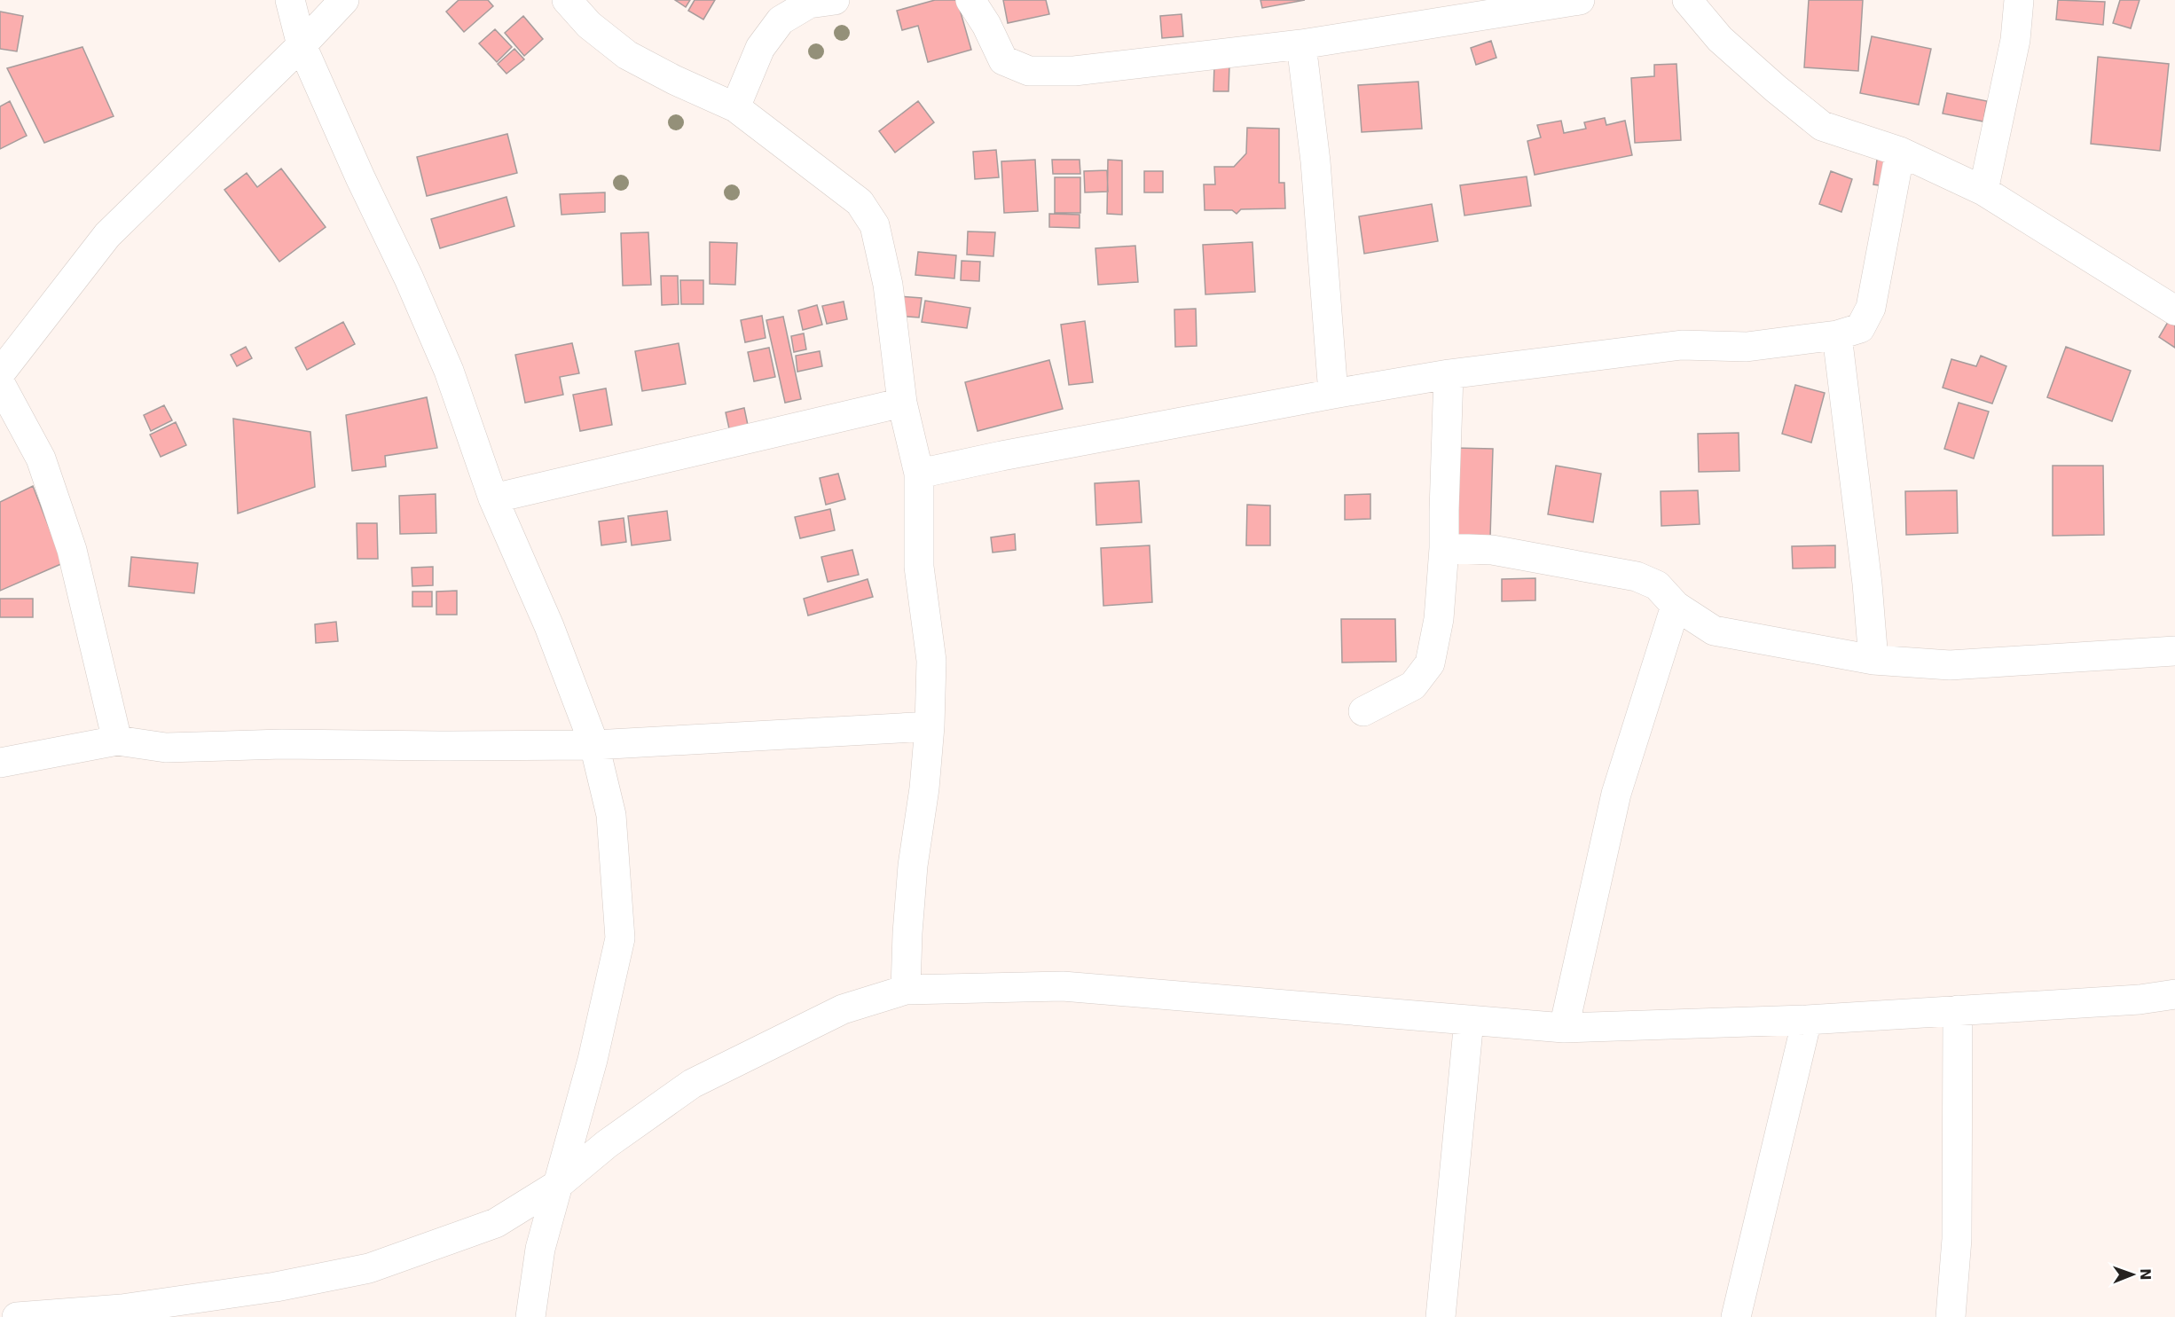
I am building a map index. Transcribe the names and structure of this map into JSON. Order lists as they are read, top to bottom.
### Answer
{
  "north": "right"
}
